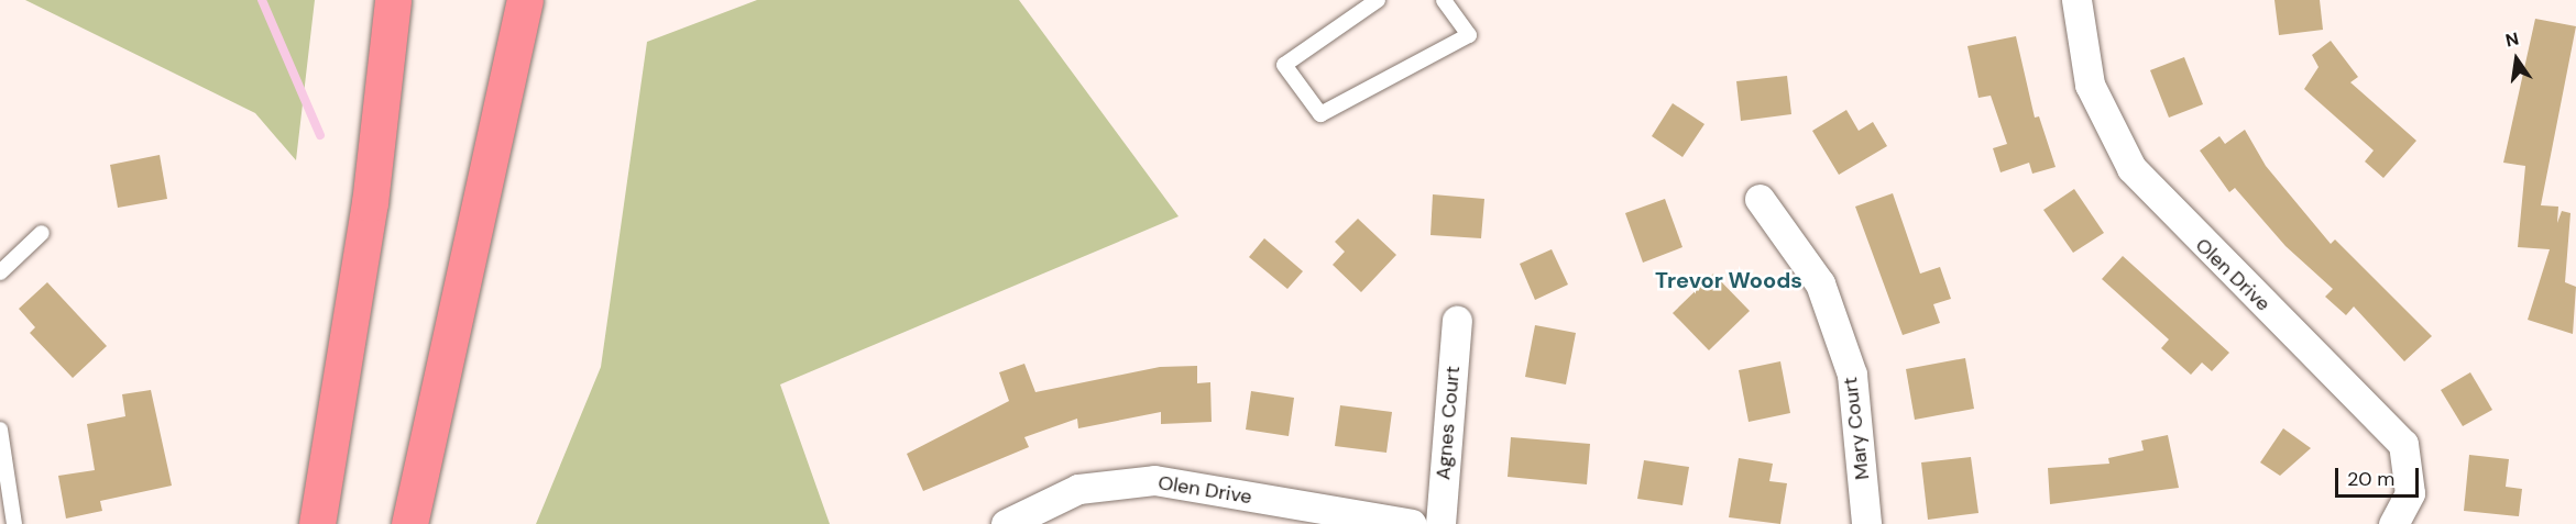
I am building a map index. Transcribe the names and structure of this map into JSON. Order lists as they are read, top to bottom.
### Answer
{
  "streets": {
    "street": ["Olen Drive", "Agnes Court", "Mary Court"]
  },
  "districts": ["Trevor Woods"],
  "scale_bar": "20 m",
  "north": "top"
}
